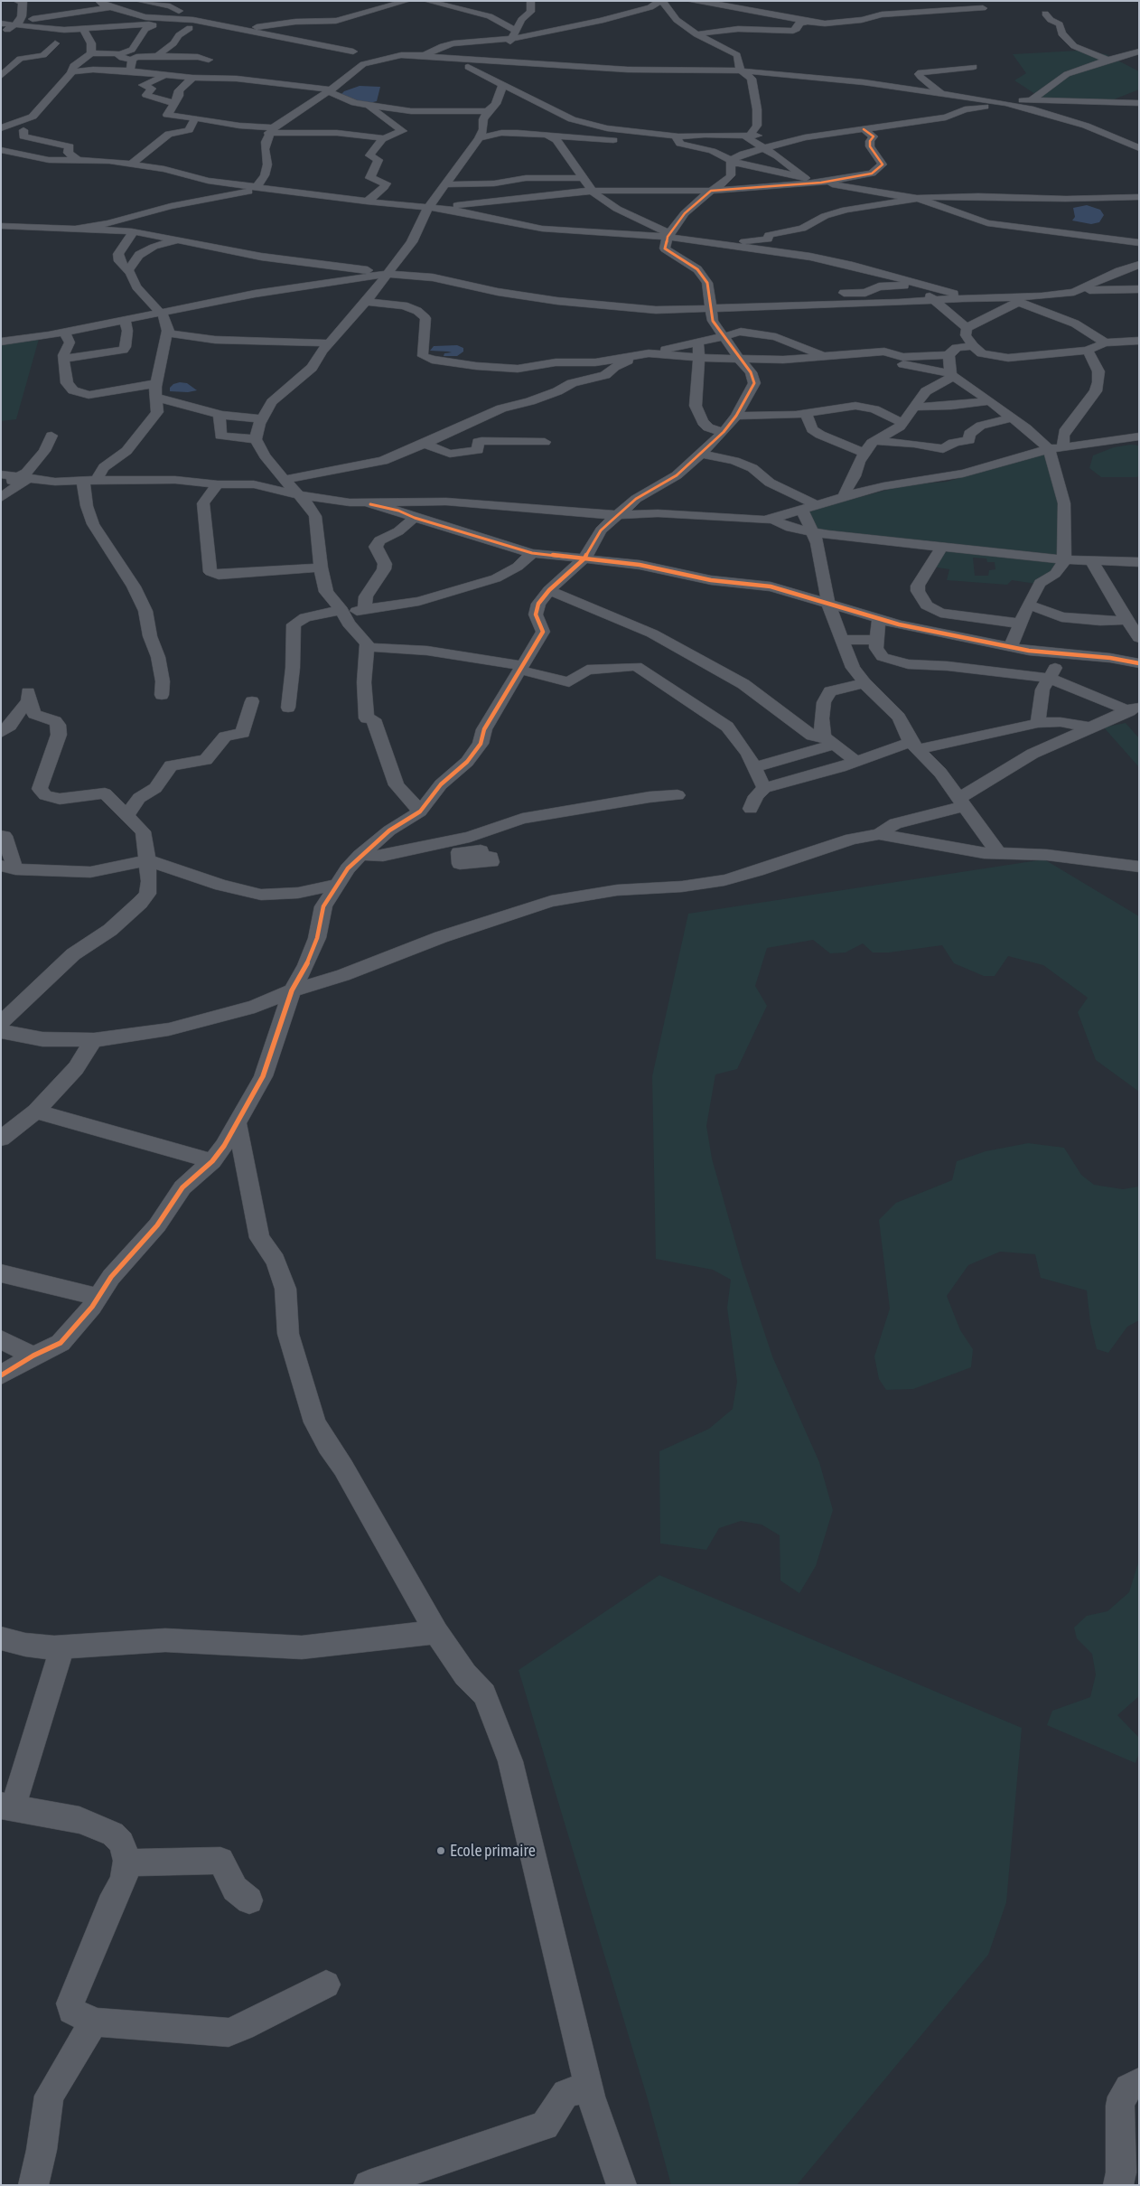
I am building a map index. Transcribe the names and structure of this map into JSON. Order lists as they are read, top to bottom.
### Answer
{
  "places": ["Ecole primaire"]
}
